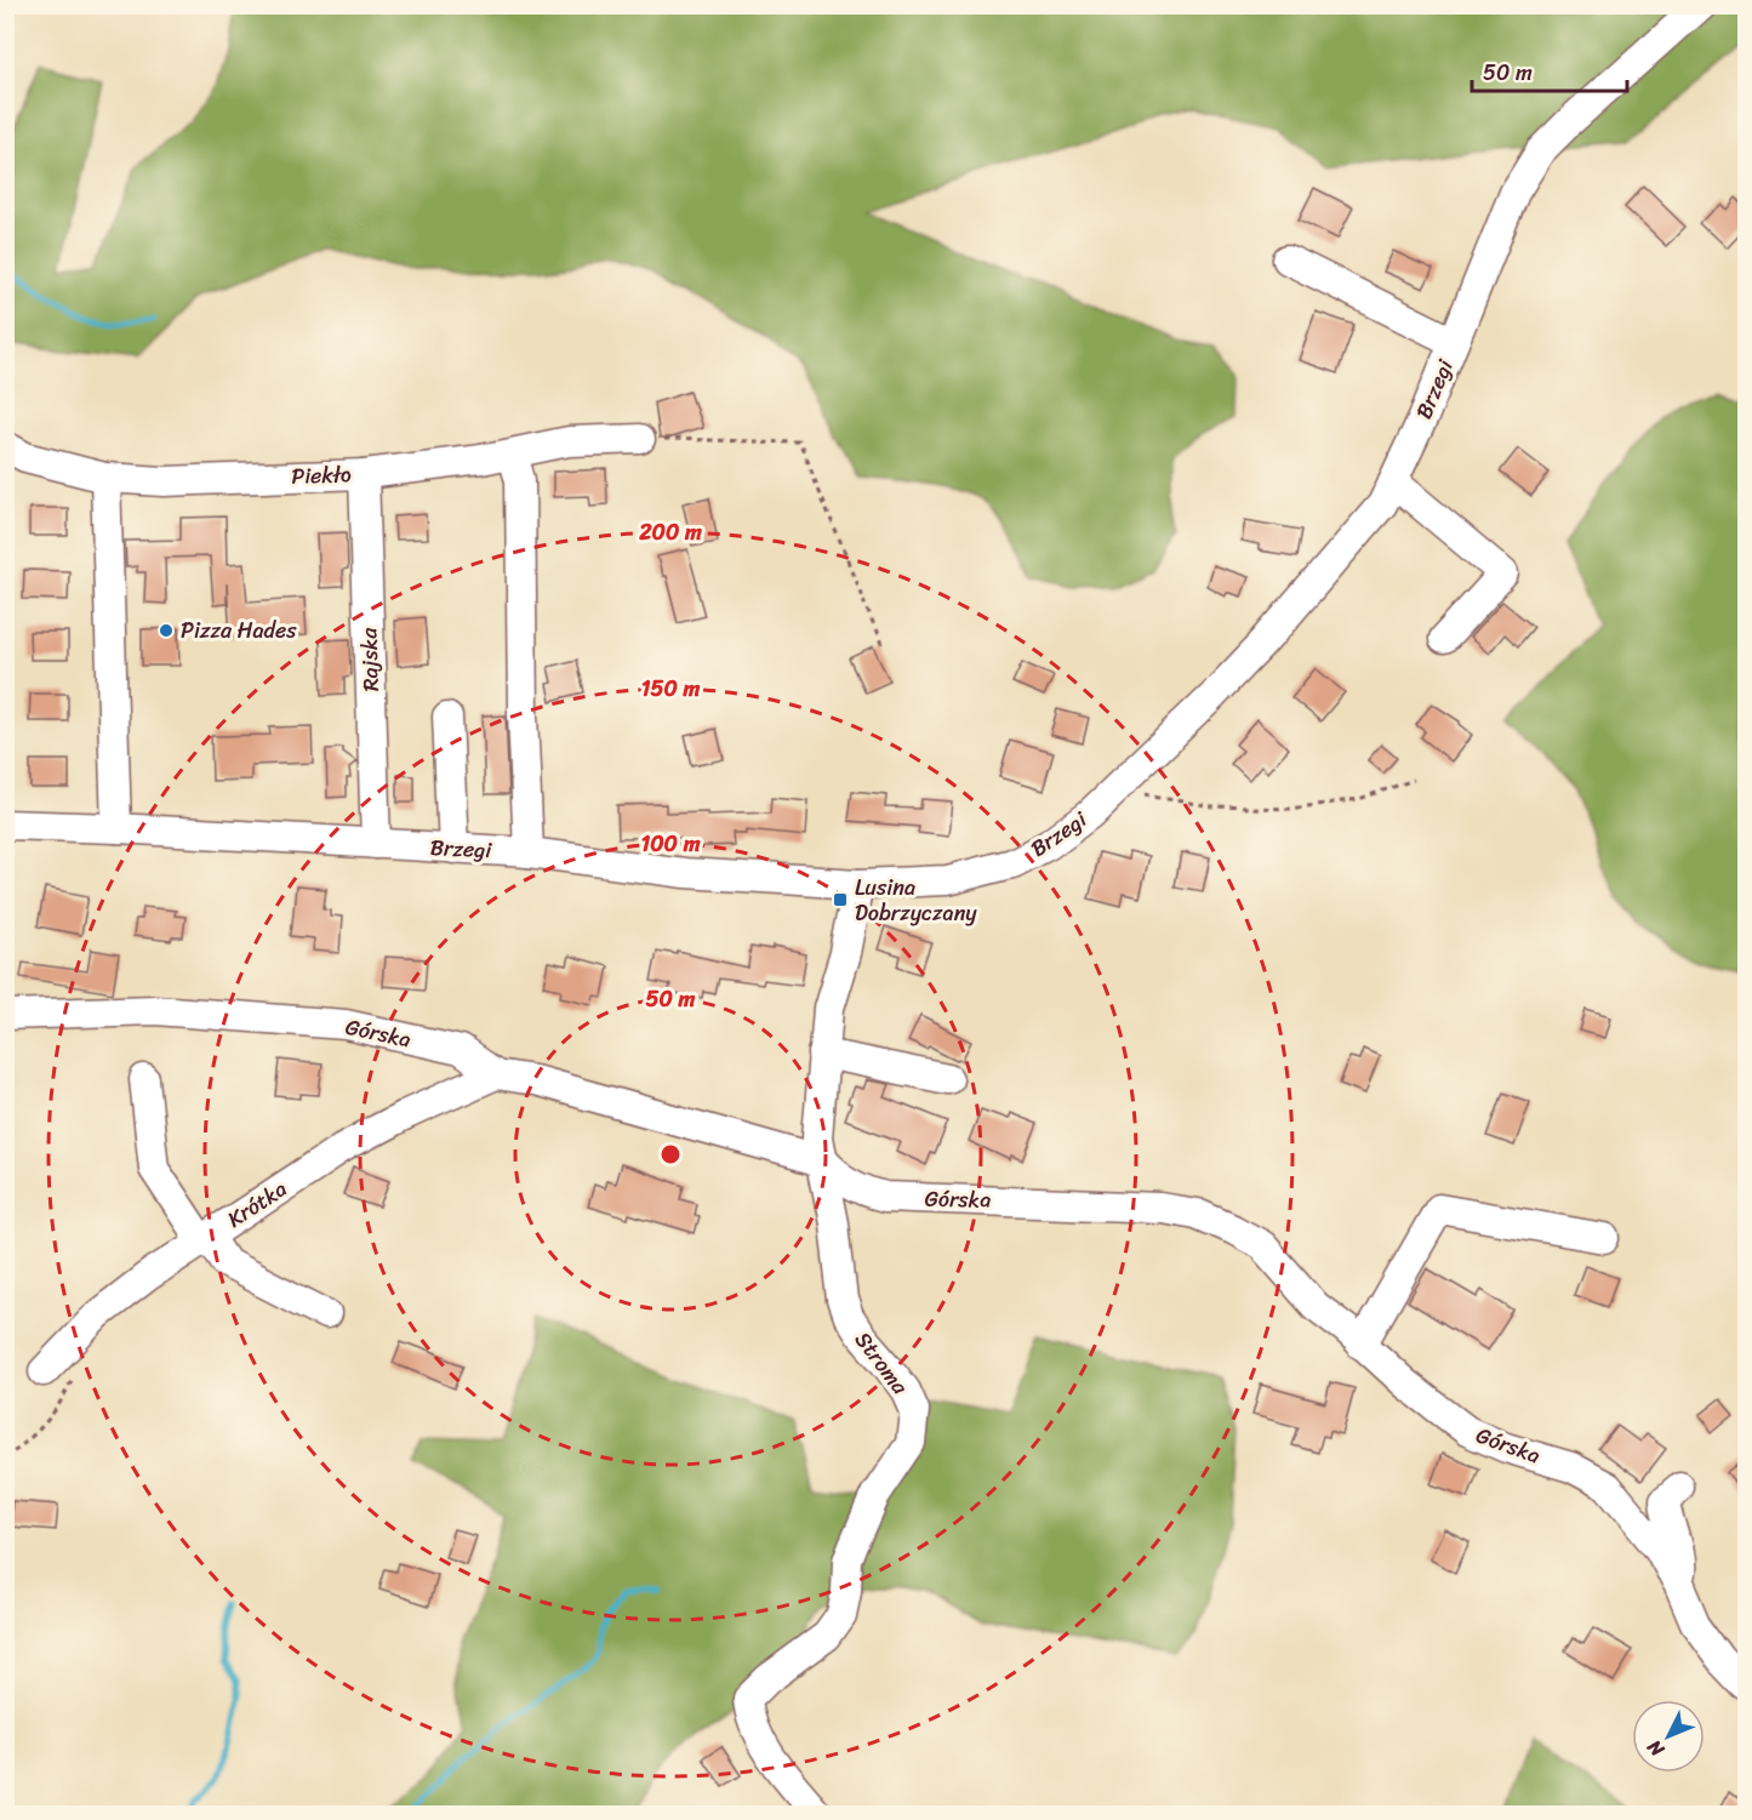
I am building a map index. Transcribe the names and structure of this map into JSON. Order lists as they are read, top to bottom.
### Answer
{
  "streets": {
    "street": [
      "Brzegi",
      "Piekło",
      "Rajska",
      "Górska",
      "Krótka",
      "Stroma"
    ]
  },
  "crossings": [
    ["Brzegi", "Rajska"],
    ["Brzegi", "Stroma"],
    ["Piekło", "Rajska"],
    ["Górska", "Krótka"],
    ["Górska", "Stroma"]
  ],
  "places": {
    "other": ["Pizza Hades"],
    "transit": ["Lusina Dobrzyczany"]
  },
  "scale_bar": "50 m",
  "north": "bottom left",
  "rings": [
    "200 m",
    "150 m",
    "100 m",
    "50 m"
  ]
}
